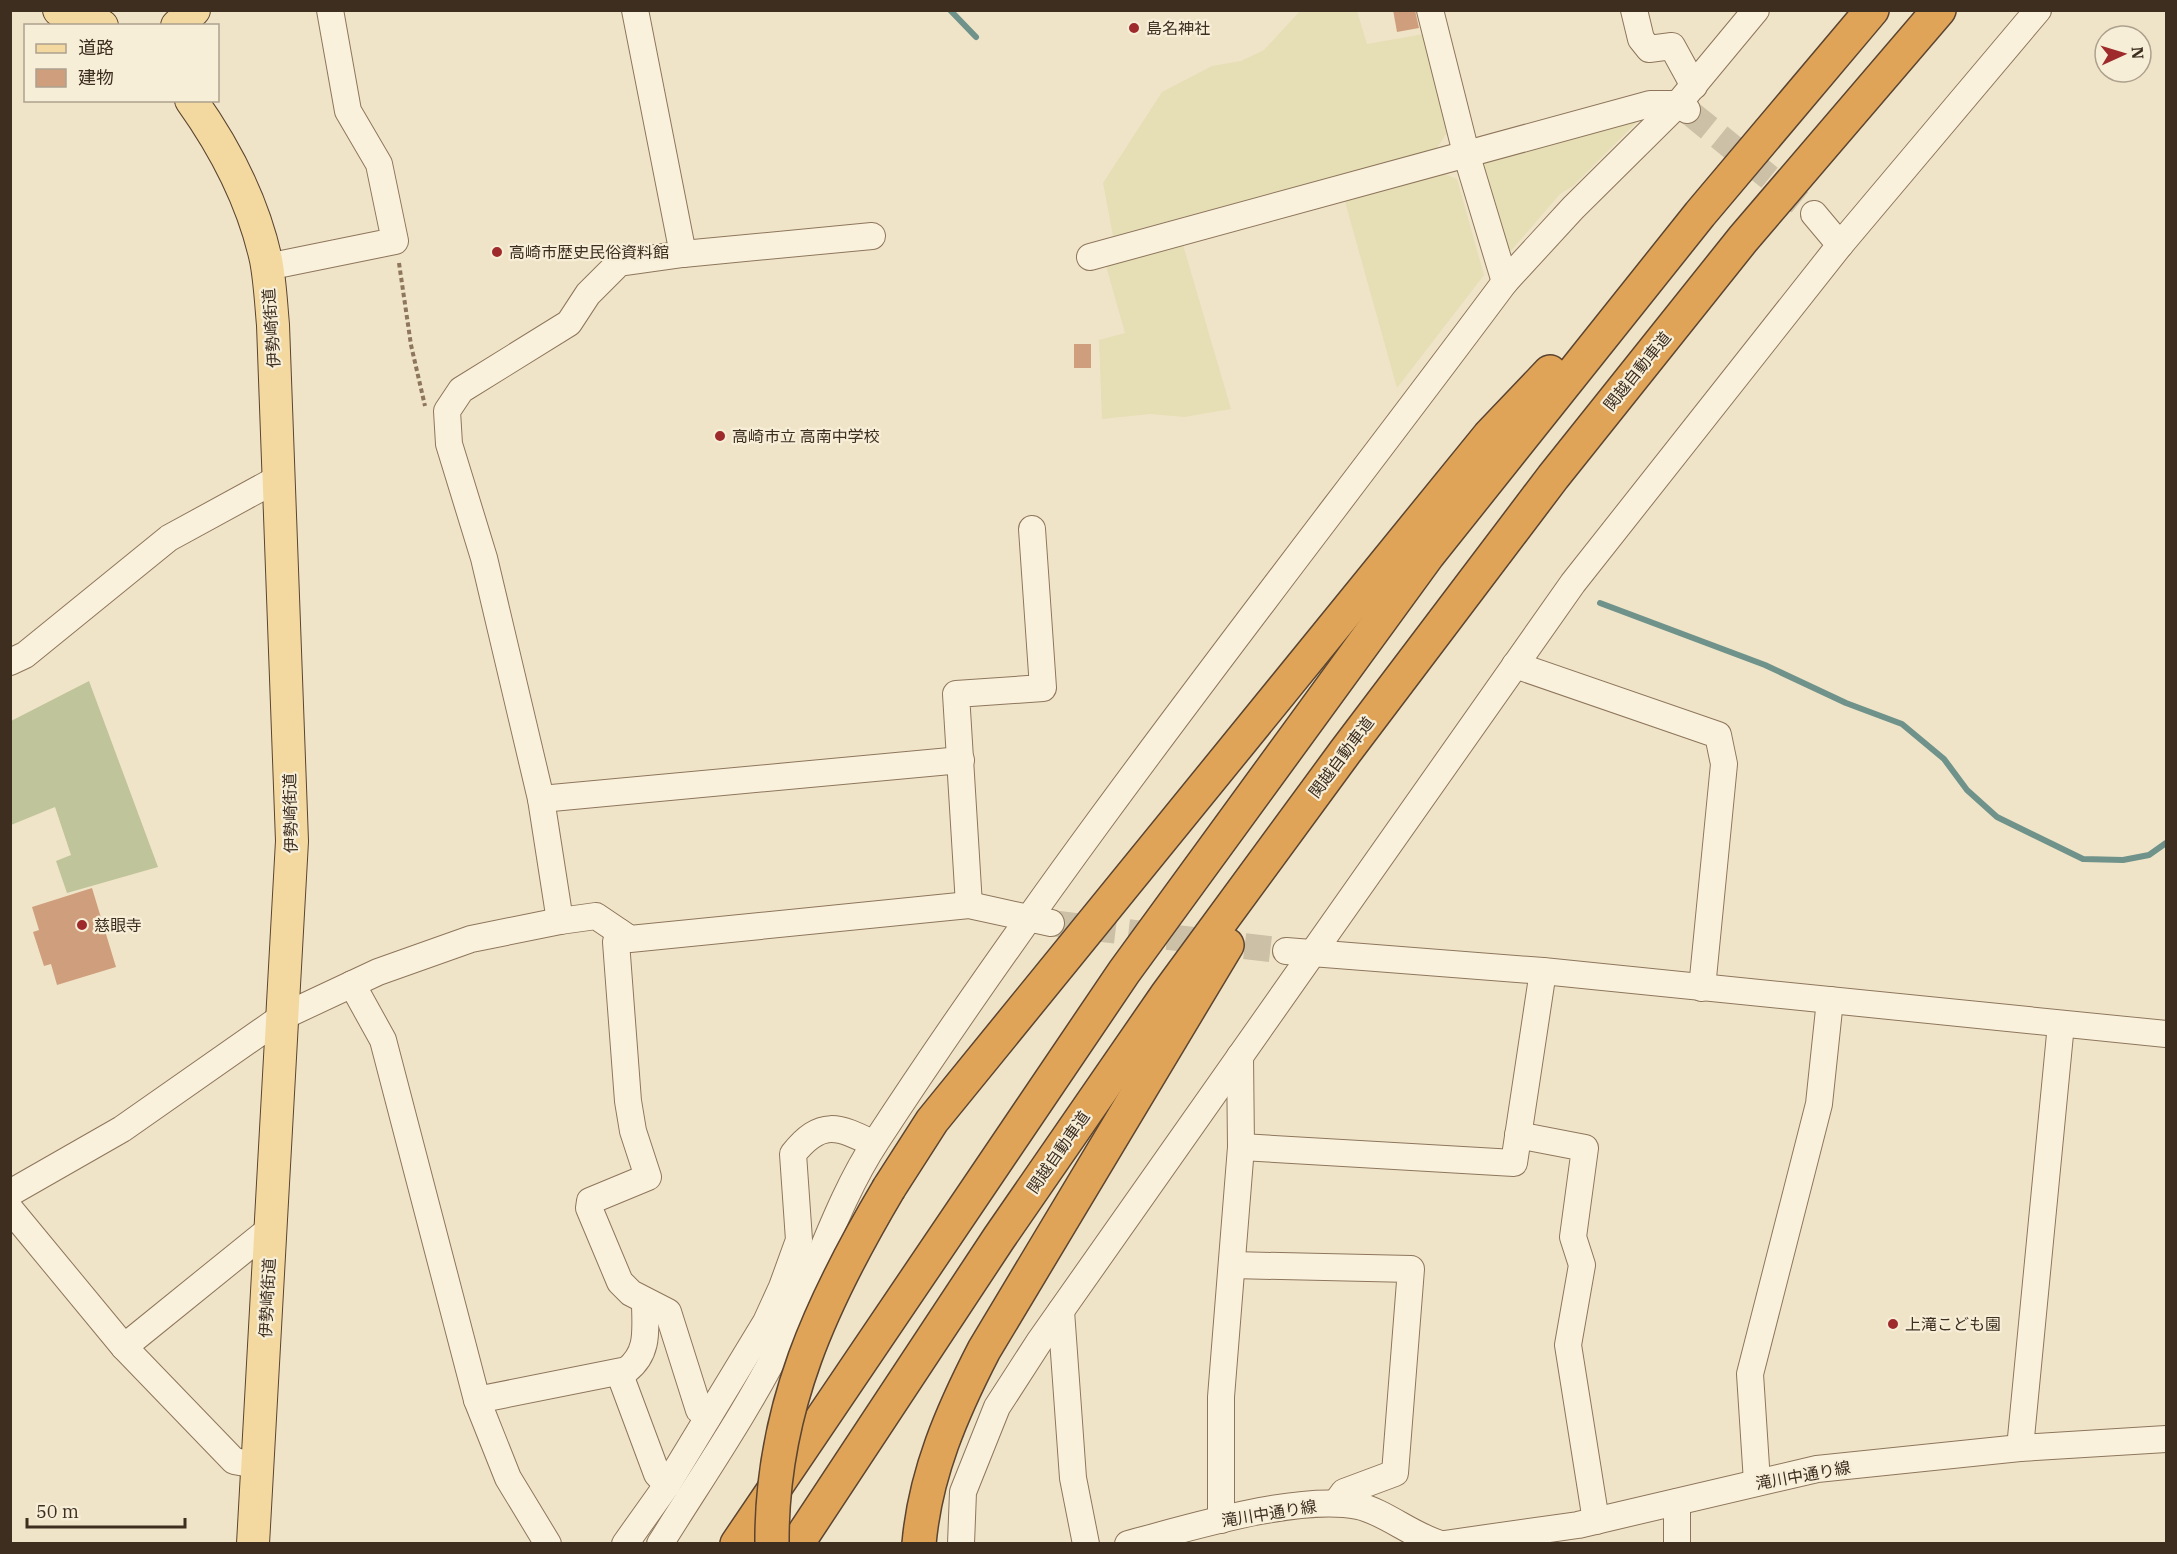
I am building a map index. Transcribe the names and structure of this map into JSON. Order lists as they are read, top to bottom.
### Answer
{
  "streets": {
    "highway": ["関越自動車道"],
    "main road": ["伊勢崎街道"],
    "street": ["滝川中通り線"]
  },
  "places": [
    "島名神社",
    "高崎市歴史民俗資料館",
    "高崎市立 高南中学校",
    "慈眼寺",
    "上滝こども園"
  ],
  "legend": ["道路", "建物"],
  "scale_bar": "50 m",
  "north": "right"
}
